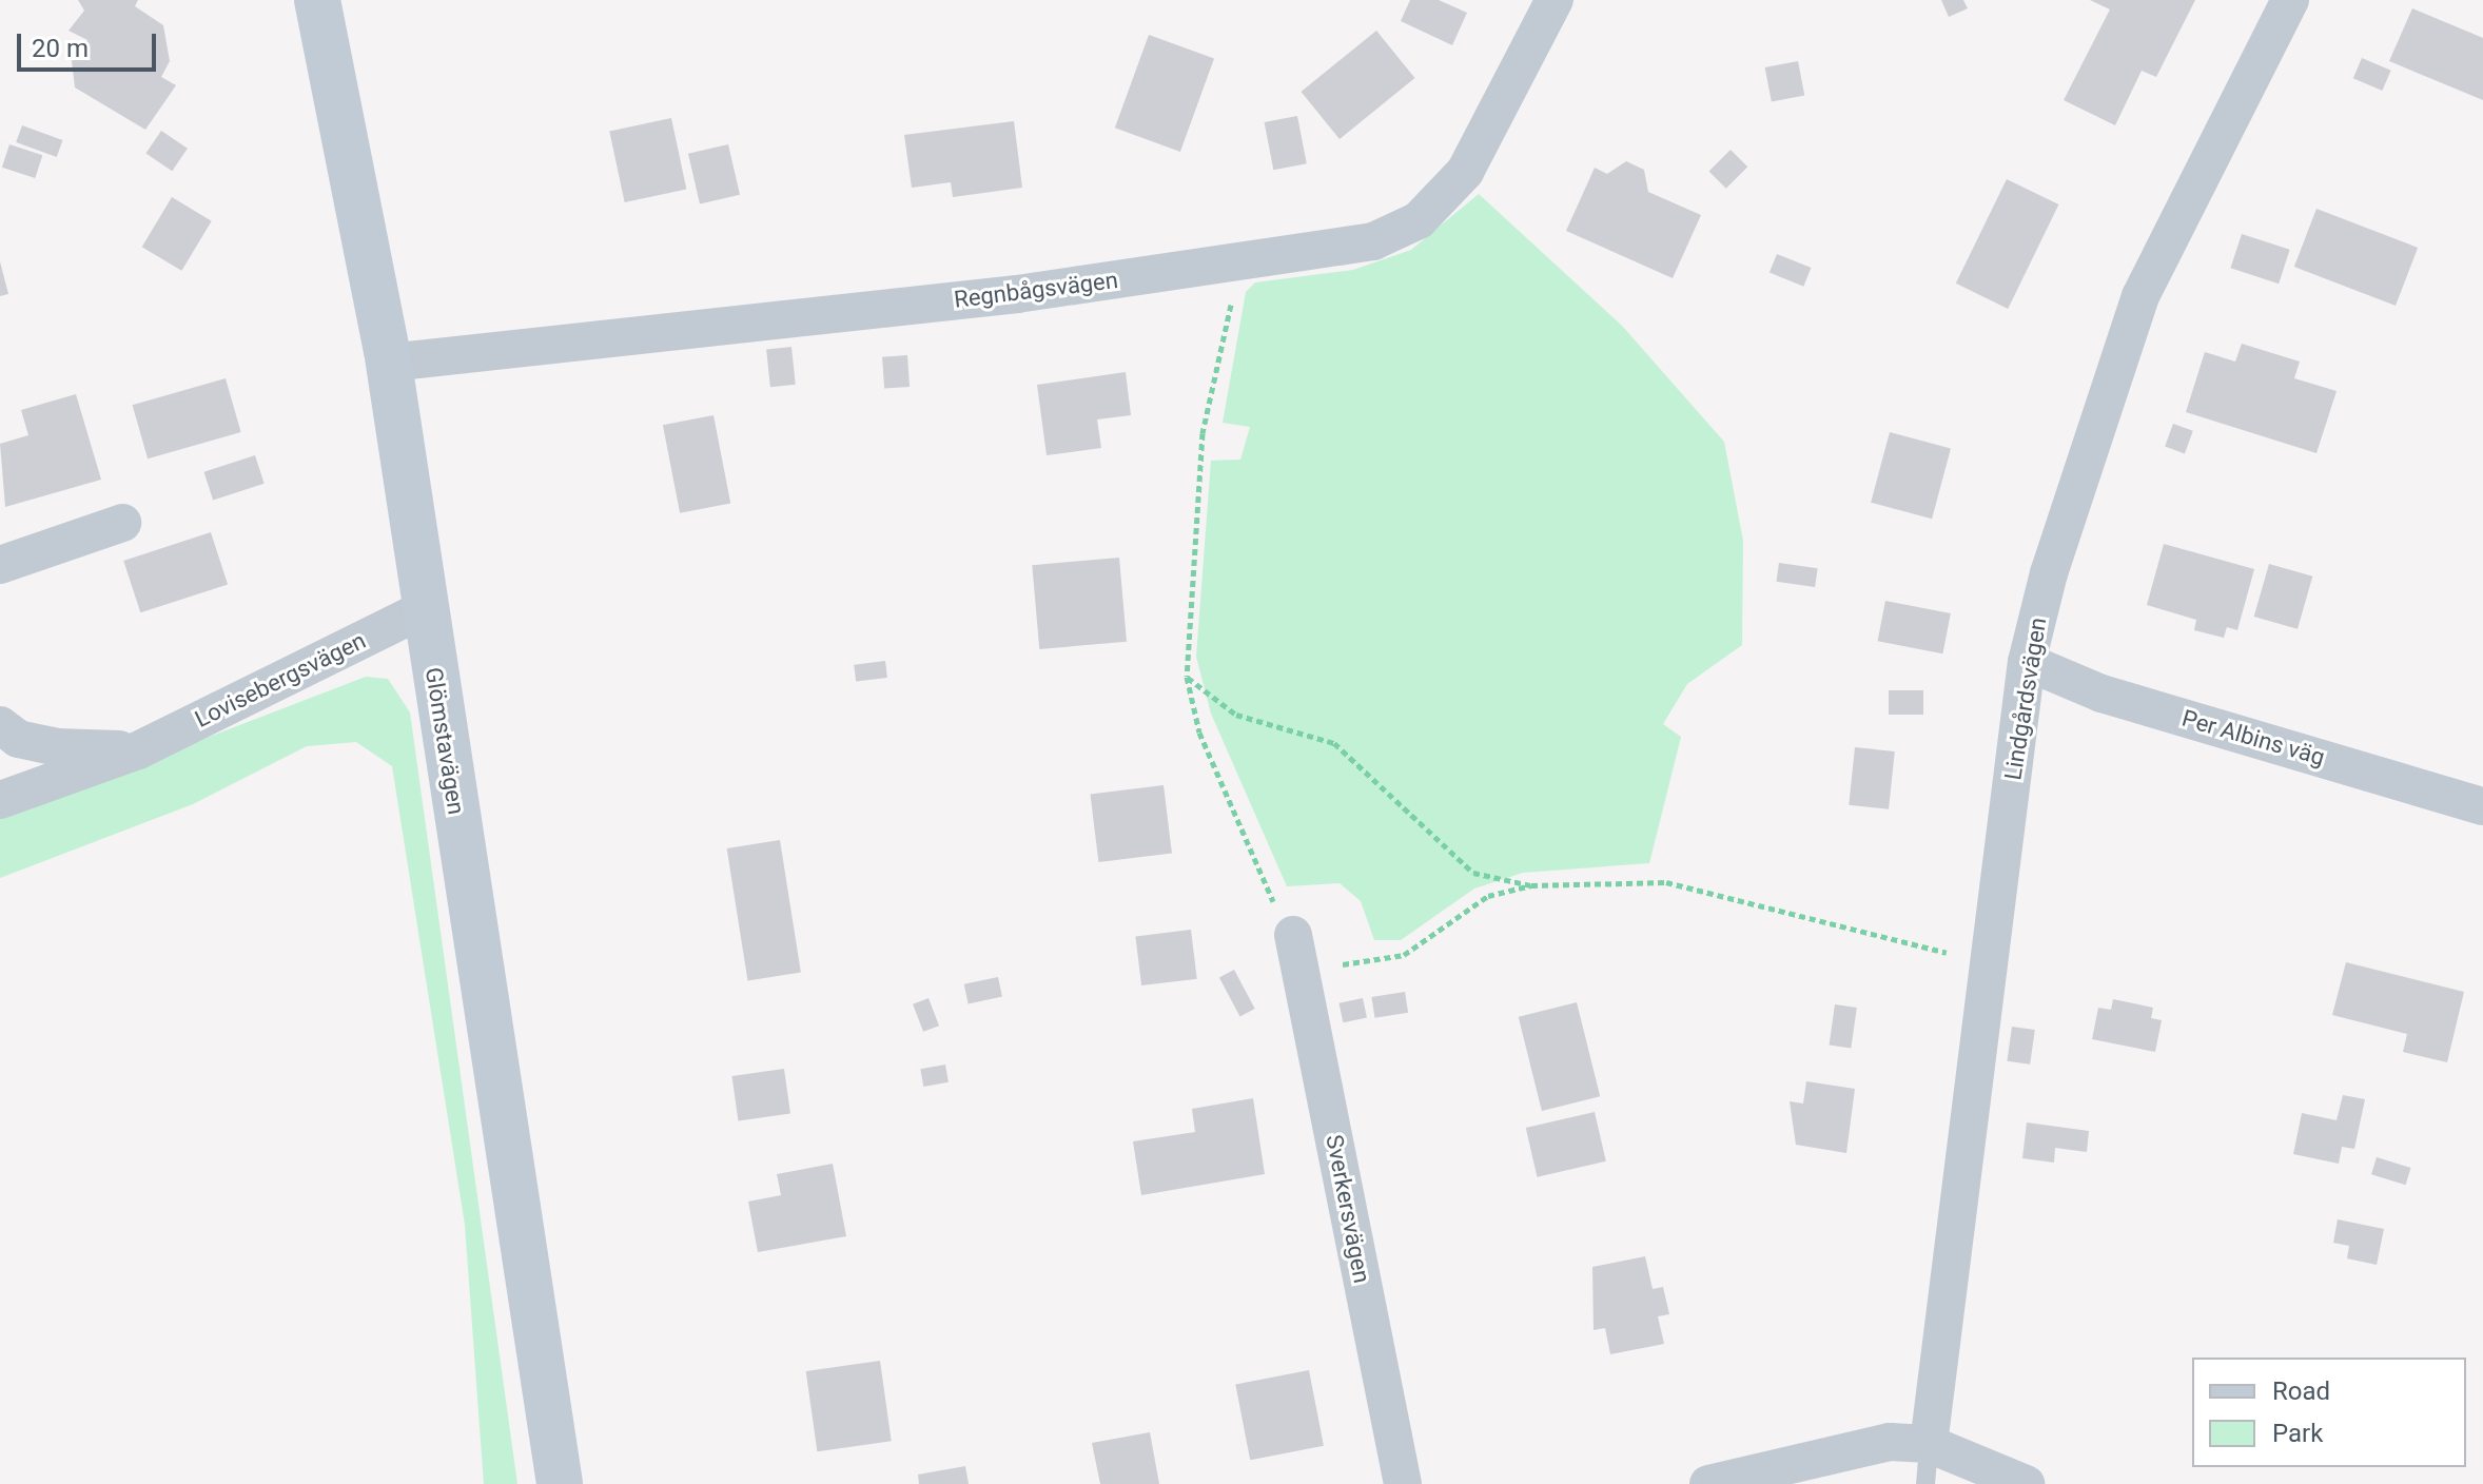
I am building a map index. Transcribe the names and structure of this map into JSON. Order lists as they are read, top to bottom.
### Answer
{
  "streets": {
    "main road": ["Glömstavägen"],
    "street": [
      "Regnbågsvägen",
      "Lovisebergsvägen",
      "Lindgårdsvägen",
      "Per Albins väg",
      "Sverkersvägen"
    ]
  },
  "crossings": [
    ["Regnbågsvägen", "Glömstavägen"],
    ["Lovisebergsvägen", "Glömstavägen"],
    ["Lindgårdsvägen", "Per Albins väg"]
  ],
  "legend": ["Road", "Park"],
  "scale_bar": "20 m"
}
